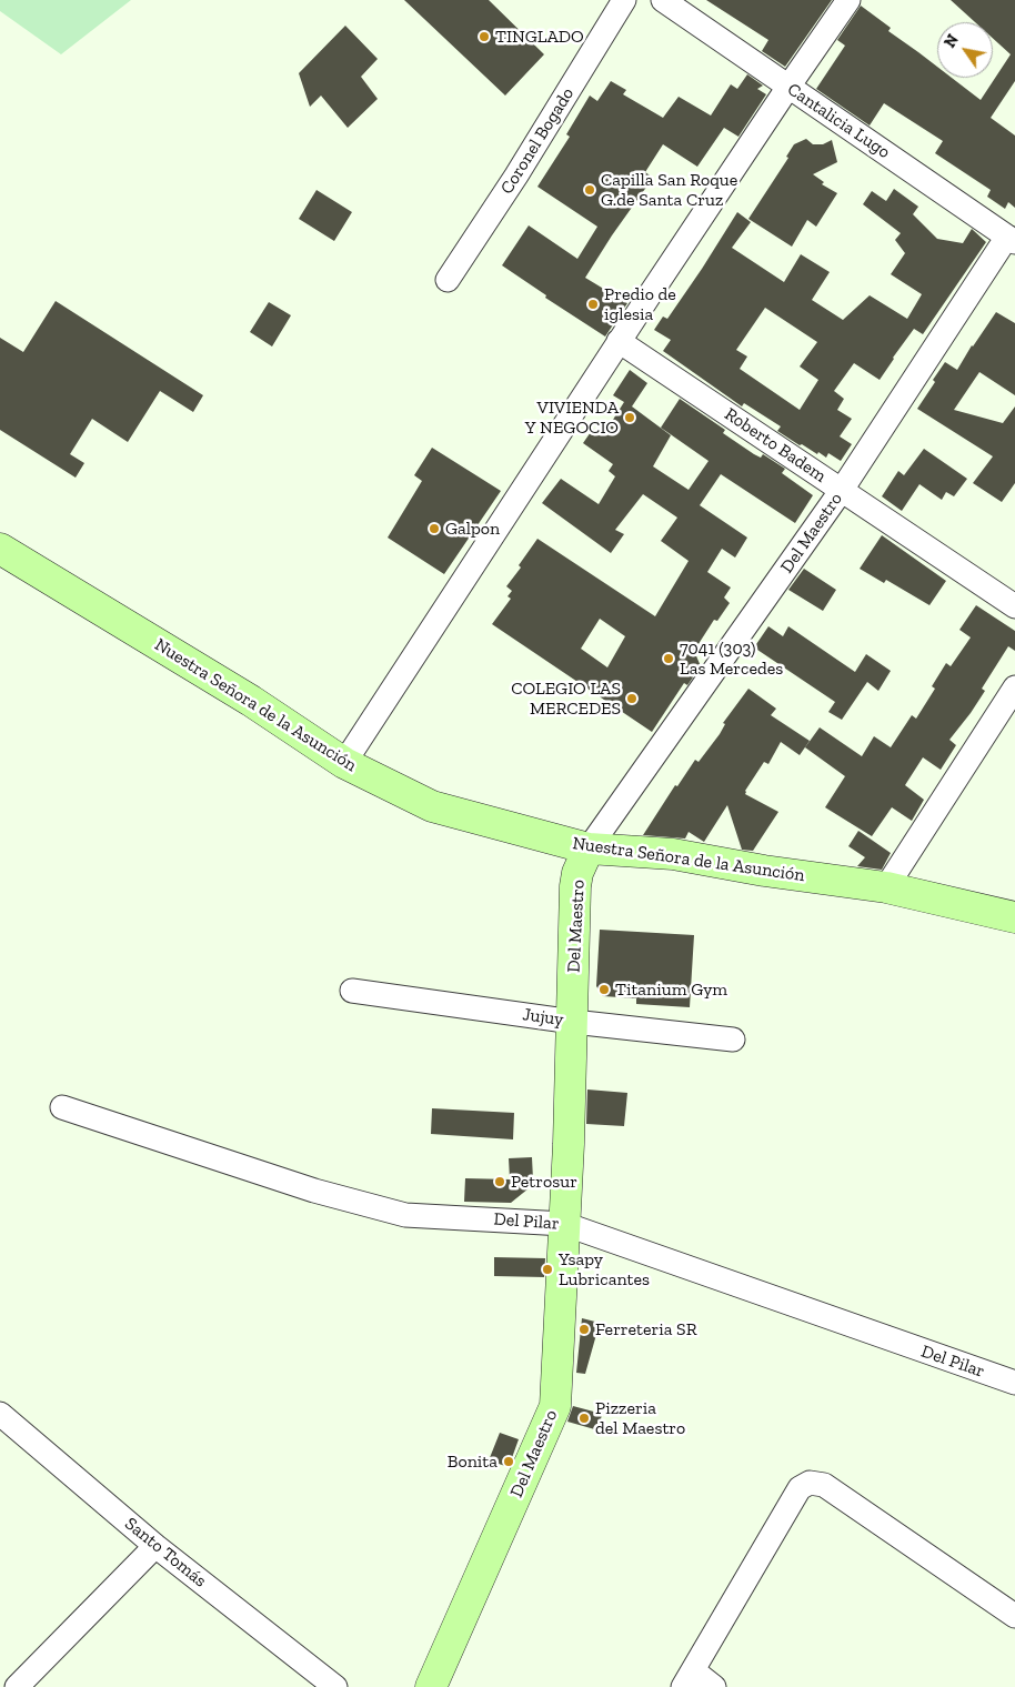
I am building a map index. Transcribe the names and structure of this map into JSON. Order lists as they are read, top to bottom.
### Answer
{
  "streets": {
    "street": [
      "Cantalicia Lugo",
      "Coronel Bogado",
      "Roberto Badem",
      "Del Maestro",
      "Nuestra Señora de la Asunción",
      "Jujuy",
      "Del Pilar",
      "Santo Tomás"
    ]
  },
  "crossings": [
    ["Cantalicia Lugo", "Del Maestro"],
    ["Roberto Badem", "Del Maestro"],
    ["Del Maestro", "Nuestra Señora de la Asunción"],
    ["Del Maestro", "Jujuy"],
    ["Del Maestro", "Del Pilar"]
  ],
  "places": [
    "TINGLADO",
    "Capilla San Roque G.de Santa Cruz",
    "Predio de iglesia",
    "VIVIENDA Y NEGOCIO",
    "Galpon",
    "7041 (303) Las Mercedes",
    "COLEGIO LAS MERCEDES",
    "Titanium Gym",
    "Petrosur",
    "Ysapy Lubricantes",
    "Ferreteria SR",
    "Pizzeria del Maestro",
    "Bonita"
  ],
  "north": "top left"
}
